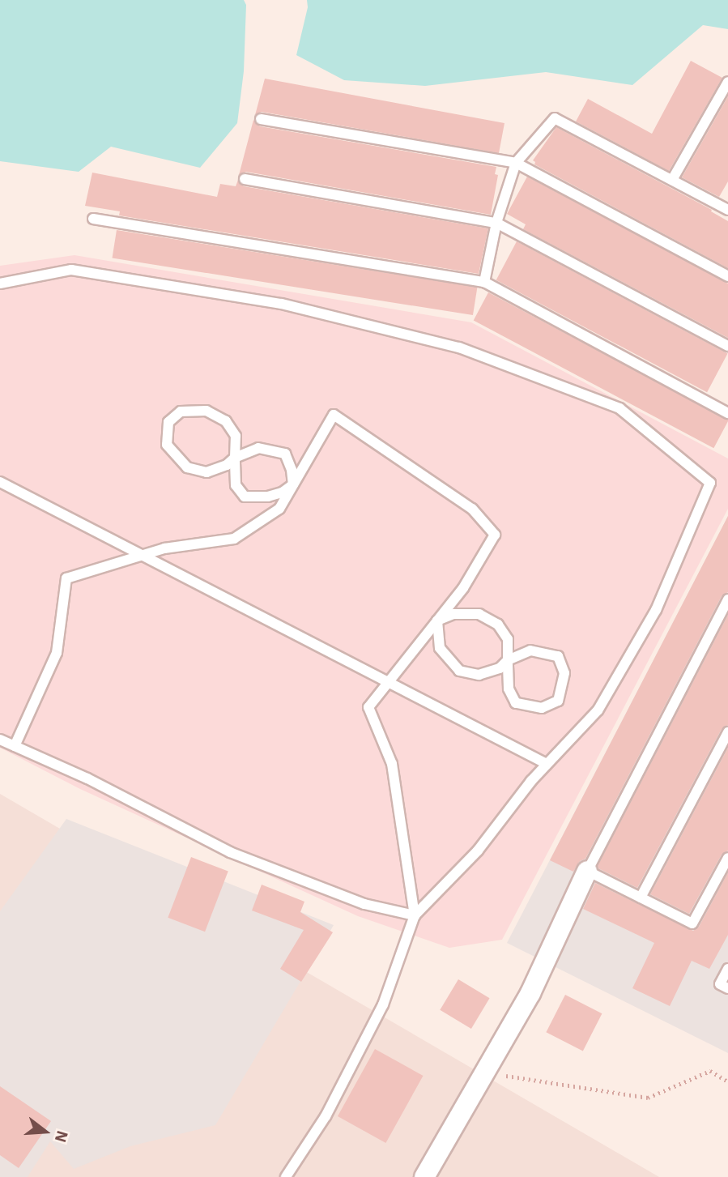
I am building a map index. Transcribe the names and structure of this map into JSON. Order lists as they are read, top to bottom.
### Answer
{
  "north": "right"
}
